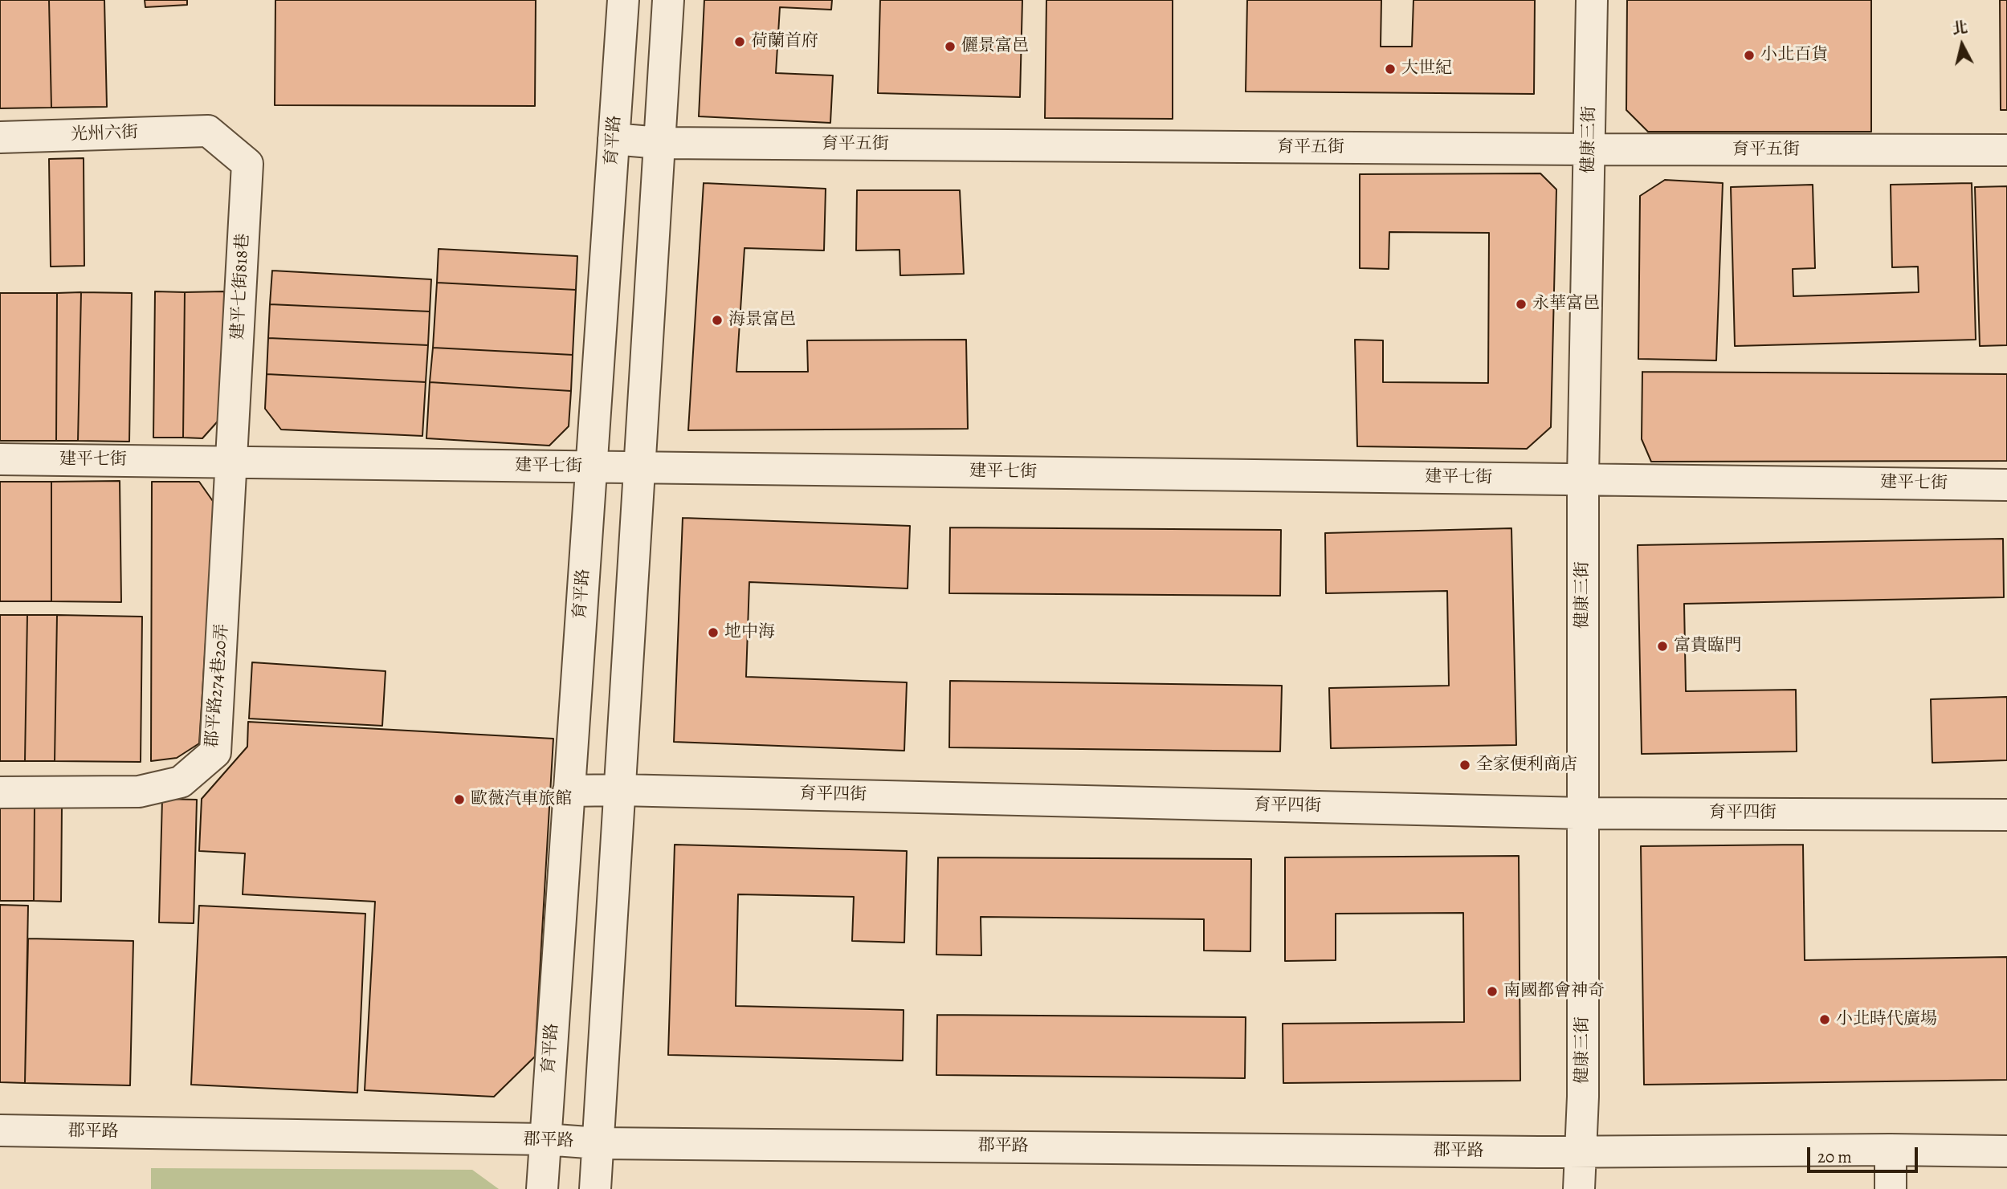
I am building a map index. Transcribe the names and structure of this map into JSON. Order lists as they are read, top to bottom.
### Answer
{
  "streets": {
    "street": [
      "光州六街",
      "健康三街",
      "育平路",
      "育平五街",
      "建平七街818巷",
      "建平七街",
      "郡平路274巷20弄",
      "育平四街",
      "郡平路"
    ]
  },
  "crossings": [
    ["光州六街", "建平七街818巷"],
    ["健康三街", "育平五街"],
    ["健康三街", "建平七街"],
    ["健康三街", "育平四街"],
    ["健康三街", "郡平路"],
    ["育平路", "育平五街"],
    ["育平路", "建平七街"],
    ["育平路", "育平四街"],
    ["育平路", "郡平路"],
    ["建平七街818巷", "建平七街"],
    ["建平七街818巷", "郡平路274巷20弄"],
    ["建平七街", "郡平路274巷20弄"]
  ],
  "places": [
    "荷蘭首府",
    "儷景富邑",
    "小北百貨",
    "大世紀",
    "永華富邑",
    "海景富邑",
    "地中海",
    "富貴臨門",
    "全家便利商店",
    "歐薇汽車旅館",
    "南國都會神奇",
    "小北時代廣場"
  ],
  "scale_bar": "20 m",
  "north": "top"
}
